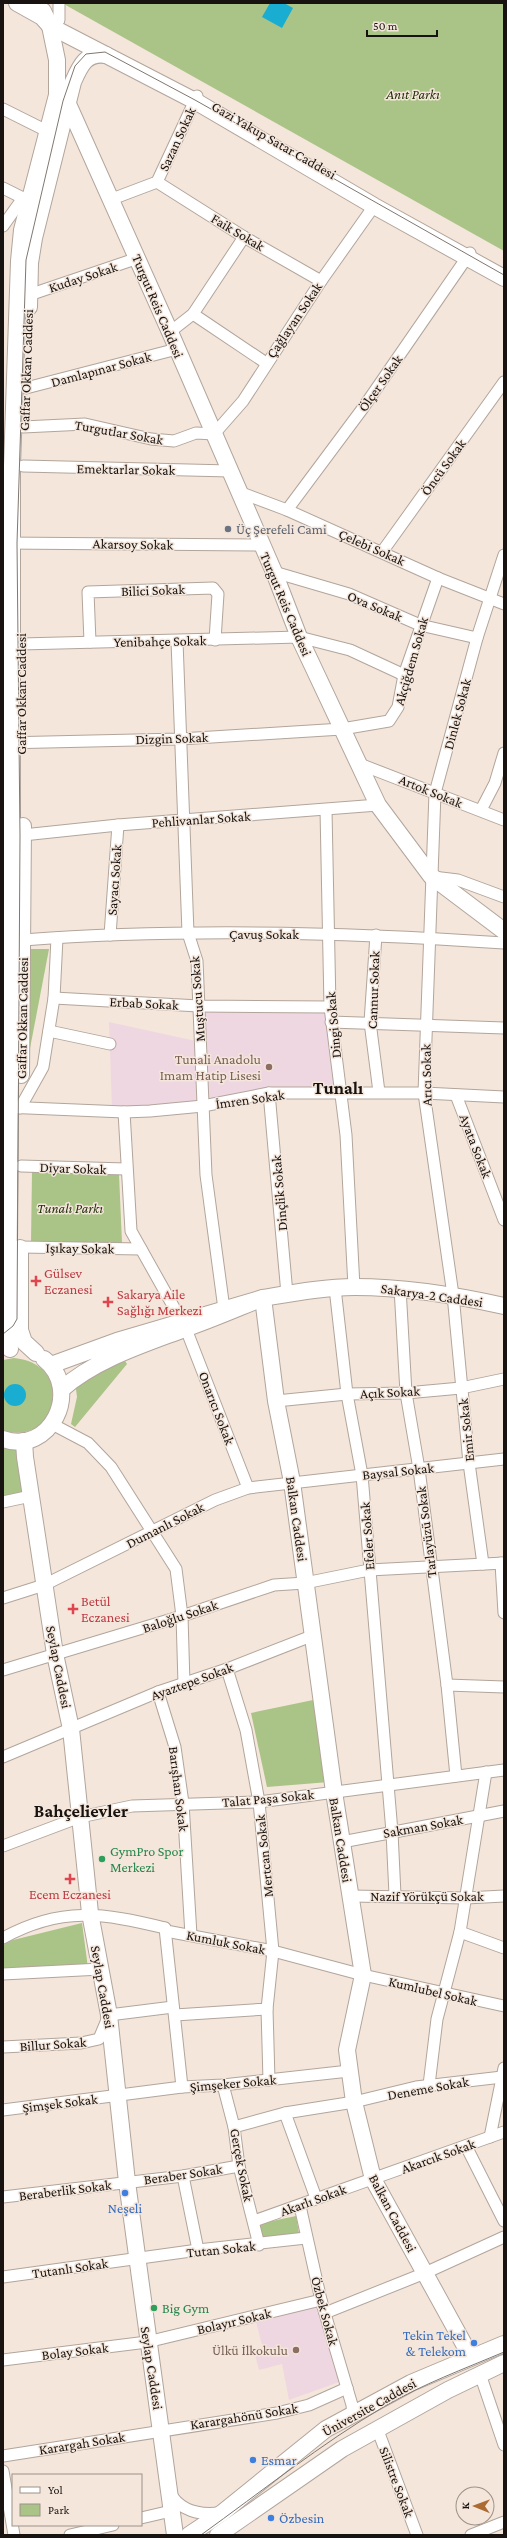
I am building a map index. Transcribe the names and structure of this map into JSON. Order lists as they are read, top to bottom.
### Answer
{
  "streets": {
    "main road": [
      "Gazi Yakup Satar Caddesi",
      "Turgut Reis Caddesi",
      "Gaffar Okkan Caddesi",
      "Sakarya-2 Caddesi",
      "Balkan Caddesi",
      "Seylap Caddesi",
      "Üniversite Caddesi"
    ],
    "street": [
      "Sazan Sokak",
      "Faik Sokak",
      "Kuday Sokak",
      "Çağlayan Sokak",
      "Damlapınar Sokak",
      "Ölçer Sokak",
      "Turgutlar Sokak",
      "Öncü Sokak",
      "Emektarlar Sokak",
      "Akarsoy Sokak",
      "Çelebi Sokak",
      "Bilici Sokak",
      "Ova Sokak",
      "Yenibahçe Sokak",
      "Akçiğdem Sokak",
      "Dinlek Sokak",
      "Dizgin Sokak",
      "Artok Sokak",
      "Pehlivanlar Sokak",
      "Sayacı Sokak",
      "Çavuş Sokak",
      "Cannur Sokak",
      "Muştucu Sokak",
      "Erbab Sokak",
      "Dingi Sokak",
      "Arıcı Sokak",
      "İmren Sokak",
      "Ayata Sokak",
      "Diyar Sokak",
      "Dinçlik Sokak",
      "Işıkay Sokak",
      "Açık Sokak",
      "Onarıcı Sokak",
      "Emir Sokak",
      "Baysal Sokak",
      "Dumanlı Sokak",
      "Tarlayüzü Sokak",
      "Efeler Sokak",
      "Baloğlu Sokak",
      "Ayaztepe Sokak",
      "Barışhan Sokak",
      "Talat Paşa Sokak",
      "Sakman Sokak",
      "Mertcan Sokak",
      "Nazif Yörükçü Sokak",
      "Kumluk Sokak",
      "Kumlubel Sokak",
      "Billur Sokak",
      "Şimşeker Sokak",
      "Deneme Sokak",
      "Şimşek Sokak",
      "Akarcık Sokak",
      "Gerçek Sokak",
      "Beraber Sokak",
      "Beraberlik Sokak",
      "Akarlı Sokak",
      "Tutan Sokak",
      "Tutanlı Sokak",
      "Özbek Sokak",
      "Bolayır Sokak",
      "Bolay Sokak",
      "Karargahönü Sokak",
      "Karargah Sokak",
      "Silistre Sokak"
    ]
  },
  "crossings": [
    ["Sazan Sokak", "Gazi Yakup Satar Caddesi"],
    ["Sazan Sokak", "Faik Sokak"],
    ["Sazan Sokak", "Turgut Reis Caddesi"],
    ["Gazi Yakup Satar Caddesi", "Çağlayan Sokak"],
    ["Gazi Yakup Satar Caddesi", "Gaffar Okkan Caddesi"],
    ["Gazi Yakup Satar Caddesi", "Ölçer Sokak"],
    ["Faik Sokak", "Çağlayan Sokak"],
    ["Kuday Sokak", "Turgut Reis Caddesi"],
    ["Kuday Sokak", "Gaffar Okkan Caddesi"],
    ["Turgut Reis Caddesi", "Çağlayan Sokak"],
    ["Turgut Reis Caddesi", "Damlapınar Sokak"],
    ["Turgut Reis Caddesi", "Gaffar Okkan Caddesi"],
    ["Turgut Reis Caddesi", "Turgutlar Sokak"],
    ["Turgut Reis Caddesi", "Emektarlar Sokak"],
    ["Turgut Reis Caddesi", "Akarsoy Sokak"],
    ["Turgut Reis Caddesi", "Çelebi Sokak"],
    ["Turgut Reis Caddesi", "Ova Sokak"],
    ["Turgut Reis Caddesi", "Yenibahçe Sokak"],
    ["Turgut Reis Caddesi", "Akçiğdem Sokak"],
    ["Turgut Reis Caddesi", "Dinlek Sokak"],
    ["Turgut Reis Caddesi", "Dizgin Sokak"],
    ["Turgut Reis Caddesi", "Artok Sokak"],
    ["Turgut Reis Caddesi", "Pehlivanlar Sokak"],
    ["Turgut Reis Caddesi", "Arıcı Sokak"],
    ["Çağlayan Sokak", "Turgutlar Sokak"],
    ["Damlapınar Sokak", "Gaffar Okkan Caddesi"],
    ["Gaffar Okkan Caddesi", "Turgutlar Sokak"],
    ["Gaffar Okkan Caddesi", "Emektarlar Sokak"],
    ["Gaffar Okkan Caddesi", "Akarsoy Sokak"],
    ["Gaffar Okkan Caddesi", "Yenibahçe Sokak"],
    ["Gaffar Okkan Caddesi", "Dizgin Sokak"],
    ["Gaffar Okkan Caddesi", "Pehlivanlar Sokak"],
    ["Gaffar Okkan Caddesi", "Çavuş Sokak"],
    ["Gaffar Okkan Caddesi", "İmren Sokak"],
    ["Gaffar Okkan Caddesi", "Diyar Sokak"],
    ["Gaffar Okkan Caddesi", "Işıkay Sokak"],
    ["Gaffar Okkan Caddesi", "Sakarya-2 Caddesi"],
    ["Ölçer Sokak", "Çelebi Sokak"],
    ["Öncü Sokak", "Çelebi Sokak"],
    ["Çelebi Sokak", "Akçiğdem Sokak"],
    ["Çelebi Sokak", "Dinlek Sokak"],
    ["Bilici Sokak", "Yenibahçe Sokak"],
    ["Ova Sokak", "Akçiğdem Sokak"],
    ["Ova Sokak", "Dinlek Sokak"],
    ["Yenibahçe Sokak", "Akçiğdem Sokak"],
    ["Yenibahçe Sokak", "Muştucu Sokak"],
    ["Akçiğdem Sokak", "Dizgin Sokak"],
    ["Dinlek Sokak", "Artok Sokak"],
    ["Dinlek Sokak", "Arıcı Sokak"],
    ["Dizgin Sokak", "Muştucu Sokak"],
    ["Pehlivanlar Sokak", "Sayacı Sokak"],
    ["Pehlivanlar Sokak", "Muştucu Sokak"],
    ["Pehlivanlar Sokak", "Dingi Sokak"],
    ["Sayacı Sokak", "Çavuş Sokak"],
    ["Çavuş Sokak", "Cannur Sokak"],
    ["Çavuş Sokak", "Muştucu Sokak"],
    ["Çavuş Sokak", "Dingi Sokak"],
    ["Çavuş Sokak", "Arıcı Sokak"],
    ["Cannur Sokak", "İmren Sokak"],
    ["Muştucu Sokak", "Erbab Sokak"],
    ["Muştucu Sokak", "İmren Sokak"],
    ["Muştucu Sokak", "Sakarya-2 Caddesi"],
    ["Erbab Sokak", "Dingi Sokak"],
    ["Dingi Sokak", "İmren Sokak"],
    ["Dingi Sokak", "Sakarya-2 Caddesi"],
    ["Arıcı Sokak", "İmren Sokak"],
    ["Arıcı Sokak", "Sakarya-2 Caddesi"],
    ["Arıcı Sokak", "Emir Sokak"],
    ["İmren Sokak", "Ayata Sokak"],
    ["İmren Sokak", "Dinçlik Sokak"],
    ["İmren Sokak", "Onarıcı Sokak"],
    ["Diyar Sokak", "Onarıcı Sokak"],
    ["Dinçlik Sokak", "Sakarya-2 Caddesi"],
    ["Işıkay Sokak", "Onarıcı Sokak"],
    ["Sakarya-2 Caddesi", "Onarıcı Sokak"],
    ["Sakarya-2 Caddesi", "Emir Sokak"],
    ["Sakarya-2 Caddesi", "Balkan Caddesi"],
    ["Sakarya-2 Caddesi", "Tarlayüzü Sokak"],
    ["Sakarya-2 Caddesi", "Efeler Sokak"],
    ["Açık Sokak", "Emir Sokak"],
    ["Açık Sokak", "Balkan Caddesi"],
    ["Açık Sokak", "Tarlayüzü Sokak"],
    ["Açık Sokak", "Efeler Sokak"],
    ["Onarıcı Sokak", "Dumanlı Sokak"],
    ["Emir Sokak", "Baysal Sokak"],
    ["Emir Sokak", "Baloğlu Sokak"],
    ["Baysal Sokak", "Balkan Caddesi"],
    ["Baysal Sokak", "Dumanlı Sokak"],
    ["Baysal Sokak", "Tarlayüzü Sokak"],
    ["Baysal Sokak", "Efeler Sokak"],
    ["Balkan Caddesi", "Dumanlı Sokak"],
    ["Balkan Caddesi", "Baloğlu Sokak"],
    ["Balkan Caddesi", "Ayaztepe Sokak"],
    ["Balkan Caddesi", "Talat Paşa Sokak"],
    ["Balkan Caddesi", "Sakman Sokak"],
    ["Balkan Caddesi", "Nazif Yörükçü Sokak"],
    ["Balkan Caddesi", "Kumluk Sokak"],
    ["Balkan Caddesi", "Kumlubel Sokak"],
    ["Balkan Caddesi", "Şimşeker Sokak"],
    ["Balkan Caddesi", "Deneme Sokak"],
    ["Balkan Caddesi", "Akarcık Sokak"],
    ["Balkan Caddesi", "Akarlı Sokak"],
    ["Balkan Caddesi", "Üniversite Caddesi"],
    ["Dumanlı Sokak", "Seylap Caddesi"],
    ["Tarlayüzü Sokak", "Baloğlu Sokak"],
    ["Tarlayüzü Sokak", "Talat Paşa Sokak"],
    ["Efeler Sokak", "Baloğlu Sokak"],
    ["Efeler Sokak", "Talat Paşa Sokak"],
    ["Efeler Sokak", "Sakman Sokak"],
    ["Efeler Sokak", "Nazif Yörükçü Sokak"],
    ["Baloğlu Sokak", "Seylap Caddesi"],
    ["Seylap Caddesi", "Ayaztepe Sokak"],
    ["Seylap Caddesi", "Talat Paşa Sokak"],
    ["Seylap Caddesi", "Kumluk Sokak"],
    ["Seylap Caddesi", "Billur Sokak"],
    ["Seylap Caddesi", "Şimşeker Sokak"],
    ["Seylap Caddesi", "Şimşek Sokak"],
    ["Seylap Caddesi", "Beraber Sokak"],
    ["Seylap Caddesi", "Beraberlik Sokak"],
    ["Seylap Caddesi", "Tutan Sokak"],
    ["Seylap Caddesi", "Tutanlı Sokak"],
    ["Seylap Caddesi", "Bolayır Sokak"],
    ["Seylap Caddesi", "Bolay Sokak"],
    ["Seylap Caddesi", "Karargahönü Sokak"],
    ["Seylap Caddesi", "Karargah Sokak"],
    ["Ayaztepe Sokak", "Barışhan Sokak"],
    ["Ayaztepe Sokak", "Mertcan Sokak"],
    ["Barışhan Sokak", "Talat Paşa Sokak"],
    ["Barışhan Sokak", "Kumluk Sokak"],
    ["Talat Paşa Sokak", "Mertcan Sokak"],
    ["Mertcan Sokak", "Kumluk Sokak"],
    ["Mertcan Sokak", "Şimşeker Sokak"],
    ["Kumluk Sokak", "Kumlubel Sokak"],
    ["Şimşeker Sokak", "Şimşek Sokak"],
    ["Şimşeker Sokak", "Gerçek Sokak"],
    ["Deneme Sokak", "Gerçek Sokak"],
    ["Akarcık Sokak", "Akarlı Sokak"],
    ["Gerçek Sokak", "Beraber Sokak"],
    ["Gerçek Sokak", "Akarlı Sokak"],
    ["Gerçek Sokak", "Tutan Sokak"],
    ["Beraber Sokak", "Beraberlik Sokak"],
    ["Akarlı Sokak", "Özbek Sokak"],
    ["Tutan Sokak", "Tutanlı Sokak"],
    ["Tutan Sokak", "Özbek Sokak"],
    ["Özbek Sokak", "Bolayır Sokak"],
    ["Özbek Sokak", "Üniversite Caddesi"],
    ["Özbek Sokak", "Karargahönü Sokak"],
    ["Bolayır Sokak", "Bolay Sokak"],
    ["Karargahönü Sokak", "Karargah Sokak"]
  ],
  "districts": ["Tunalı", "Bahçelievler"],
  "parks": ["Anıt Parkı", "Tunalı Parkı"],
  "places": {
    "other": [
      "Üç Şerefeli Cami",
      "Tunali Anadolu Imam Hatip Lisesi",
      "GymPro Spor Merkezi",
      "Neşeli",
      "Big Gym",
      "Tekin Tekel & Telekom",
      "Ülkü İlkokulu",
      "Esmar",
      "Özbesin"
    ],
    "health": [
      "Gülsev Eczanesi",
      "Sakarya Aile Sağlığı Merkezi",
      "Betül Eczanesi",
      "Ecem Eczanesi"
    ]
  },
  "legend": ["Yol", "Park"],
  "scale_bar": "50 m",
  "north": "left"
}
